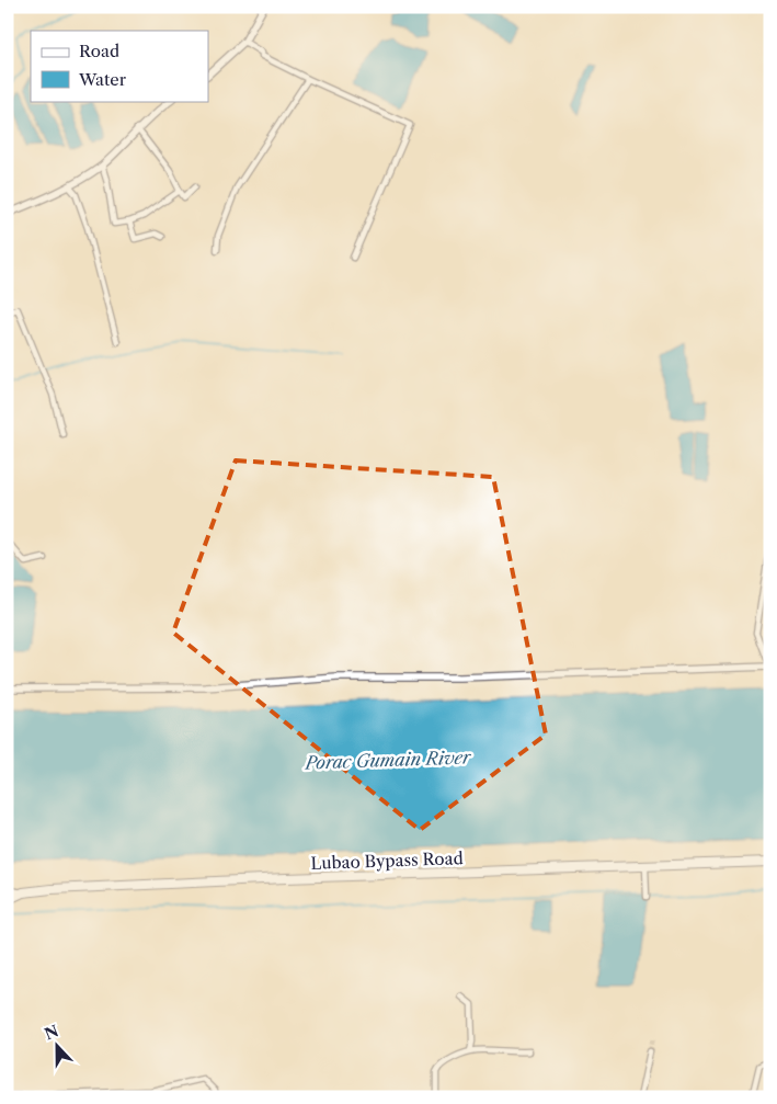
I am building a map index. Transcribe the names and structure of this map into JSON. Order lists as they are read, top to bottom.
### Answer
{
  "streets": {
    "highway": ["Lubao Bypass Road"]
  },
  "water": ["Porac Gumain River"],
  "legend": ["Road", "Water"],
  "north": "top"
}
